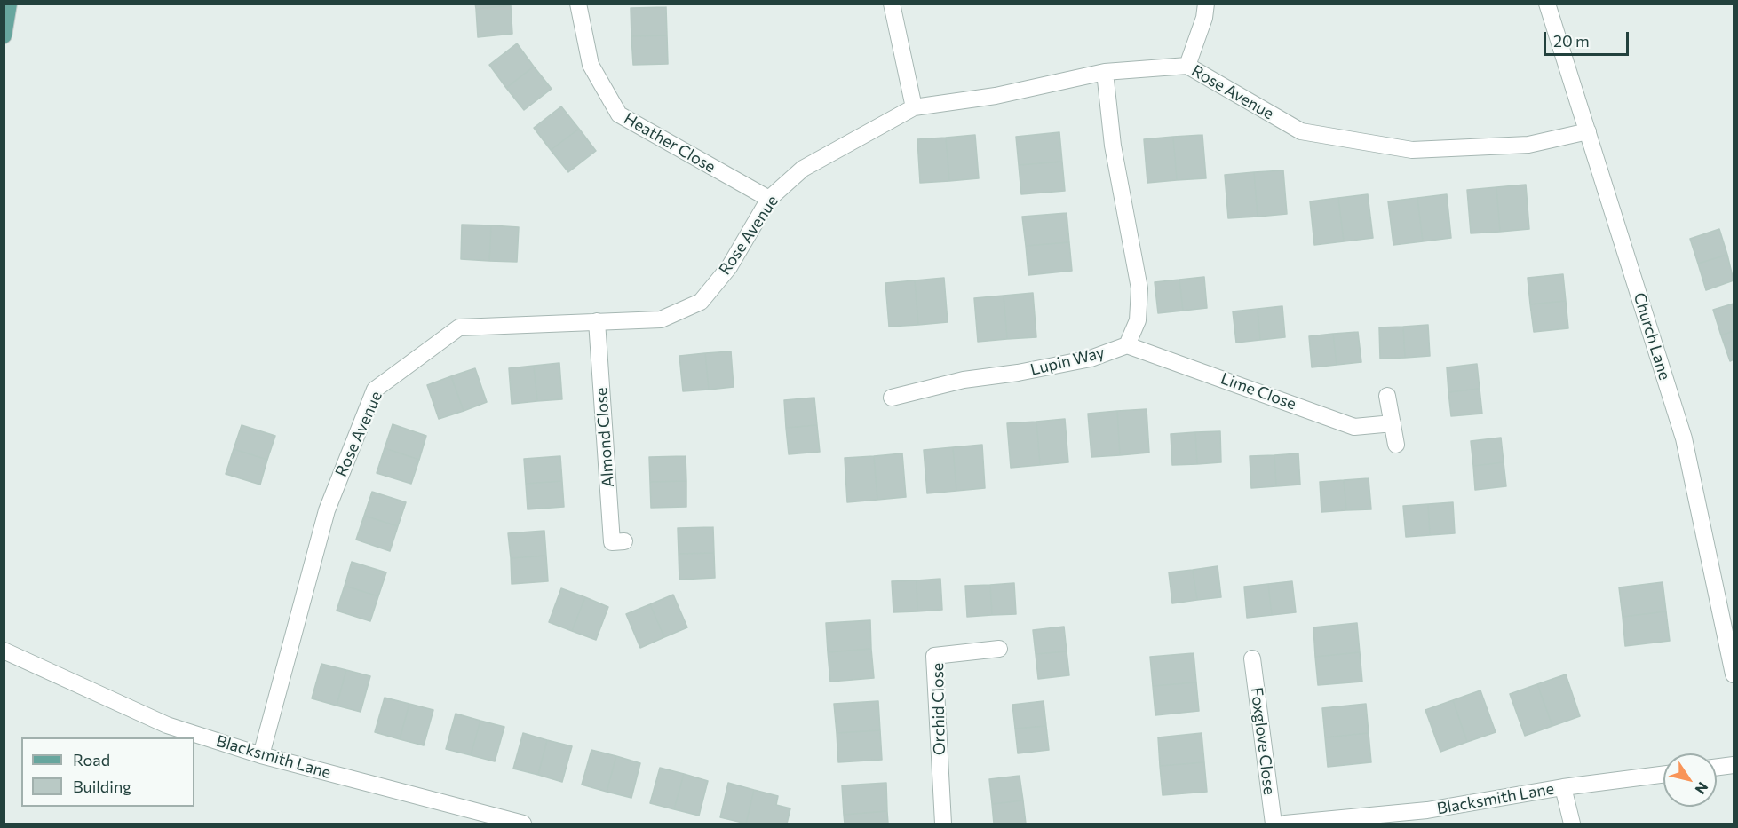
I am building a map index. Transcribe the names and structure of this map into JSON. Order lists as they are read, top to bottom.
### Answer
{
  "streets": {
    "street": [
      "Rose Avenue",
      "Heather Close",
      "Church Lane",
      "Lupin Way",
      "Lime Close",
      "Almond Close",
      "Orchid Close",
      "Foxglove Close",
      "Blacksmith Lane"
    ]
  },
  "crossings": [
    ["Rose Avenue", "Heather Close"],
    ["Rose Avenue", "Church Lane"],
    ["Rose Avenue", "Lupin Way"],
    ["Rose Avenue", "Almond Close"],
    ["Rose Avenue", "Blacksmith Lane"],
    ["Lupin Way", "Lime Close"]
  ],
  "legend": ["Road", "Building"],
  "scale_bar": "20 m",
  "north": "bottom right"
}
